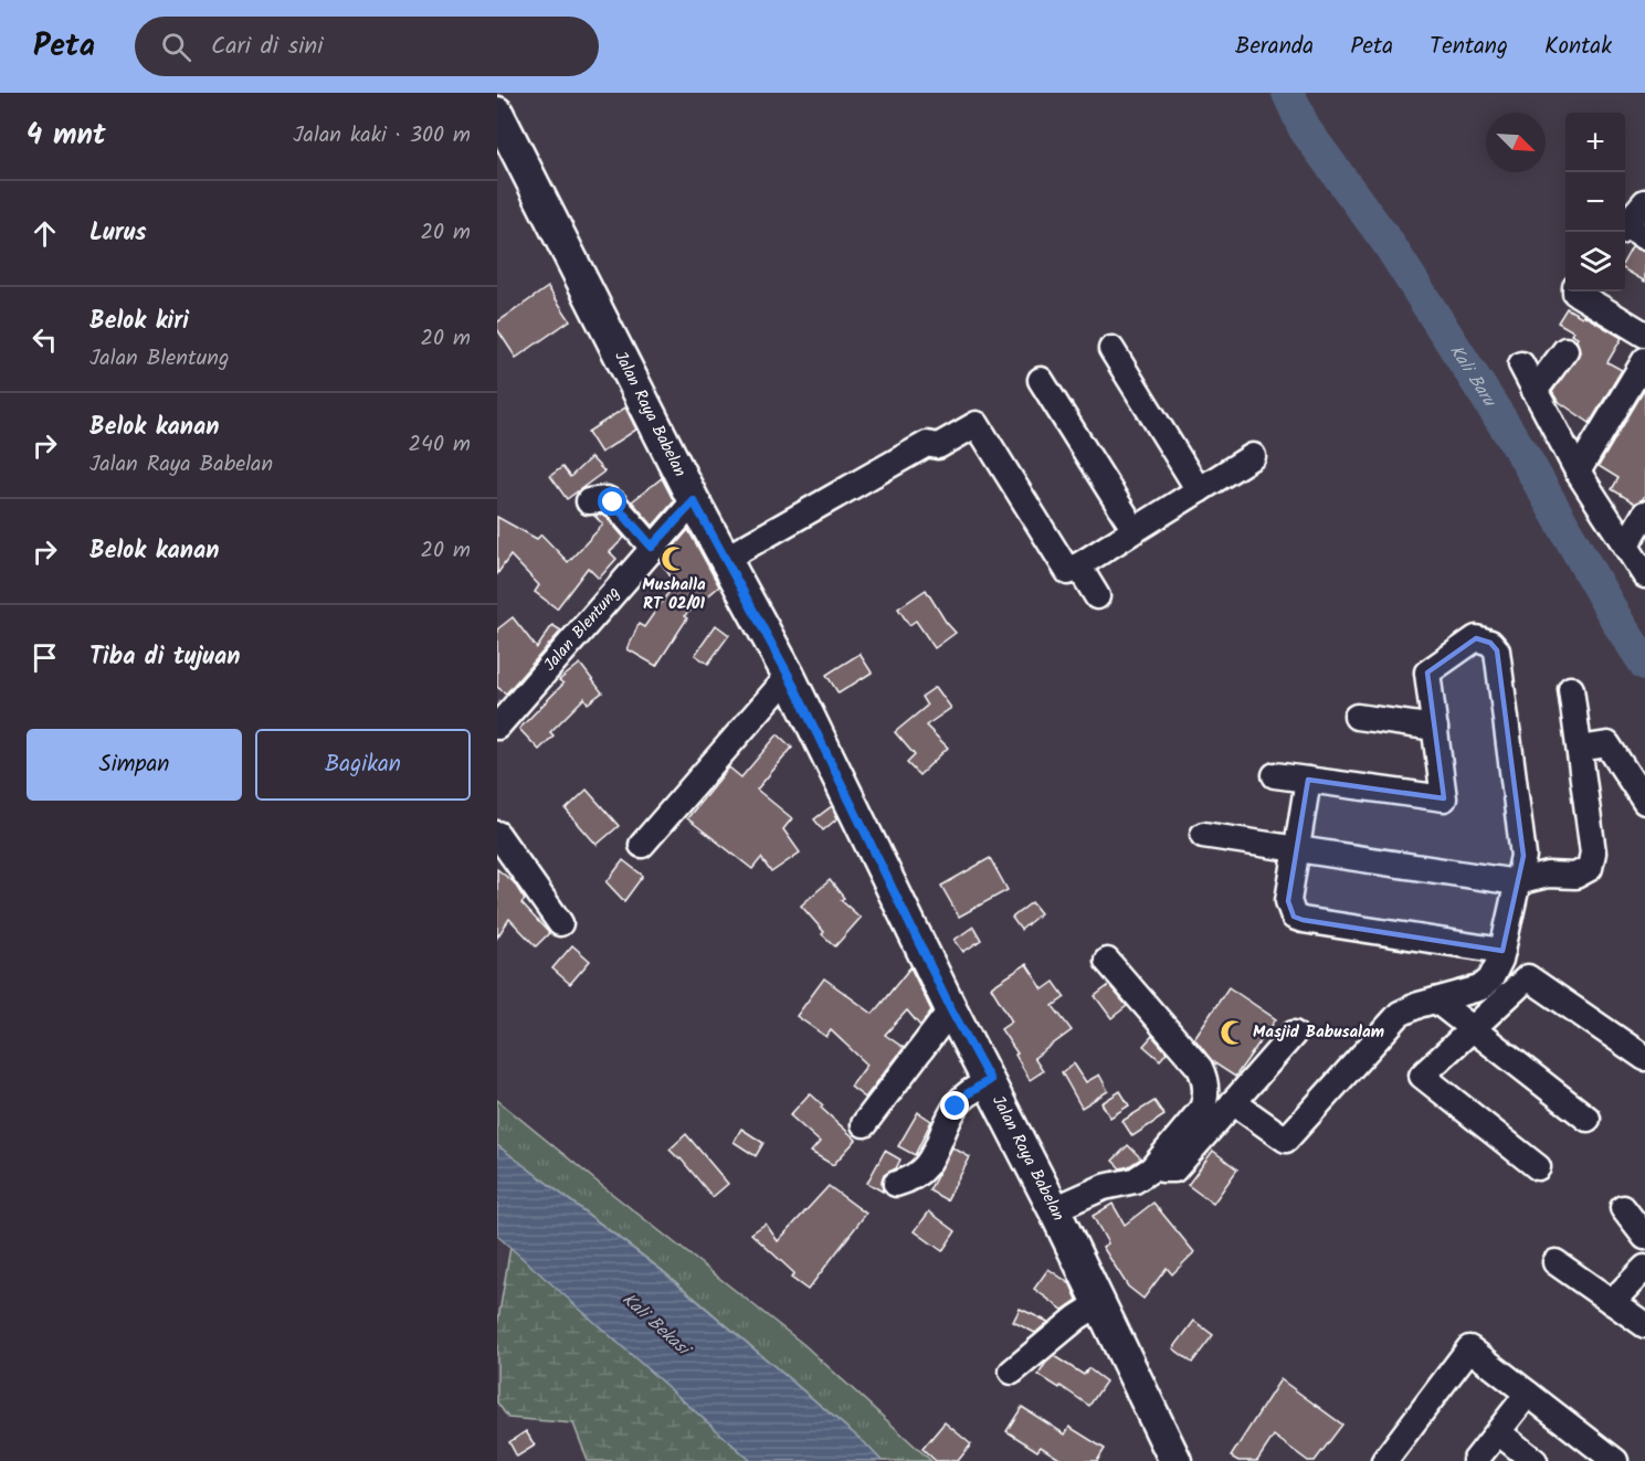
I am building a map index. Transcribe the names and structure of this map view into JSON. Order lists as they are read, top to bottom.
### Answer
{
  "streets": {
    "main road": ["Jalan Raya Babelan"],
    "street": ["Jalan Blentung"]
  },
  "crossings": [
    ["Jalan Raya Babelan", "Jalan Blentung"]
  ],
  "water": ["Kali Baru", "Kali Bekasi"],
  "places": {
    "mosque": ["Mushalla RT 02/01", "Masjid Babusalam"]
  },
  "north": "bottom right",
  "page": {
    "header": "Peta",
    "search": "Cari di sini",
    "nav": [
      "Beranda",
      "Peta",
      "Tentang",
      "Kontak"
    ],
    "heading": ["4 mnt", "Jalan kaki · 300 m"],
    "map_buttons": ["+", "−"],
    "list": [
      ["Lurus", "20 m"],
      ["Belok kiri", "Jalan Blentung", "20 m"],
      ["Belok kanan", "Jalan Raya Babelan", "240 m"],
      ["Belok kanan", "20 m"],
      "Tiba di tujuan"
    ],
    "buttons": ["Simpan", "Bagikan"]
  }
}
